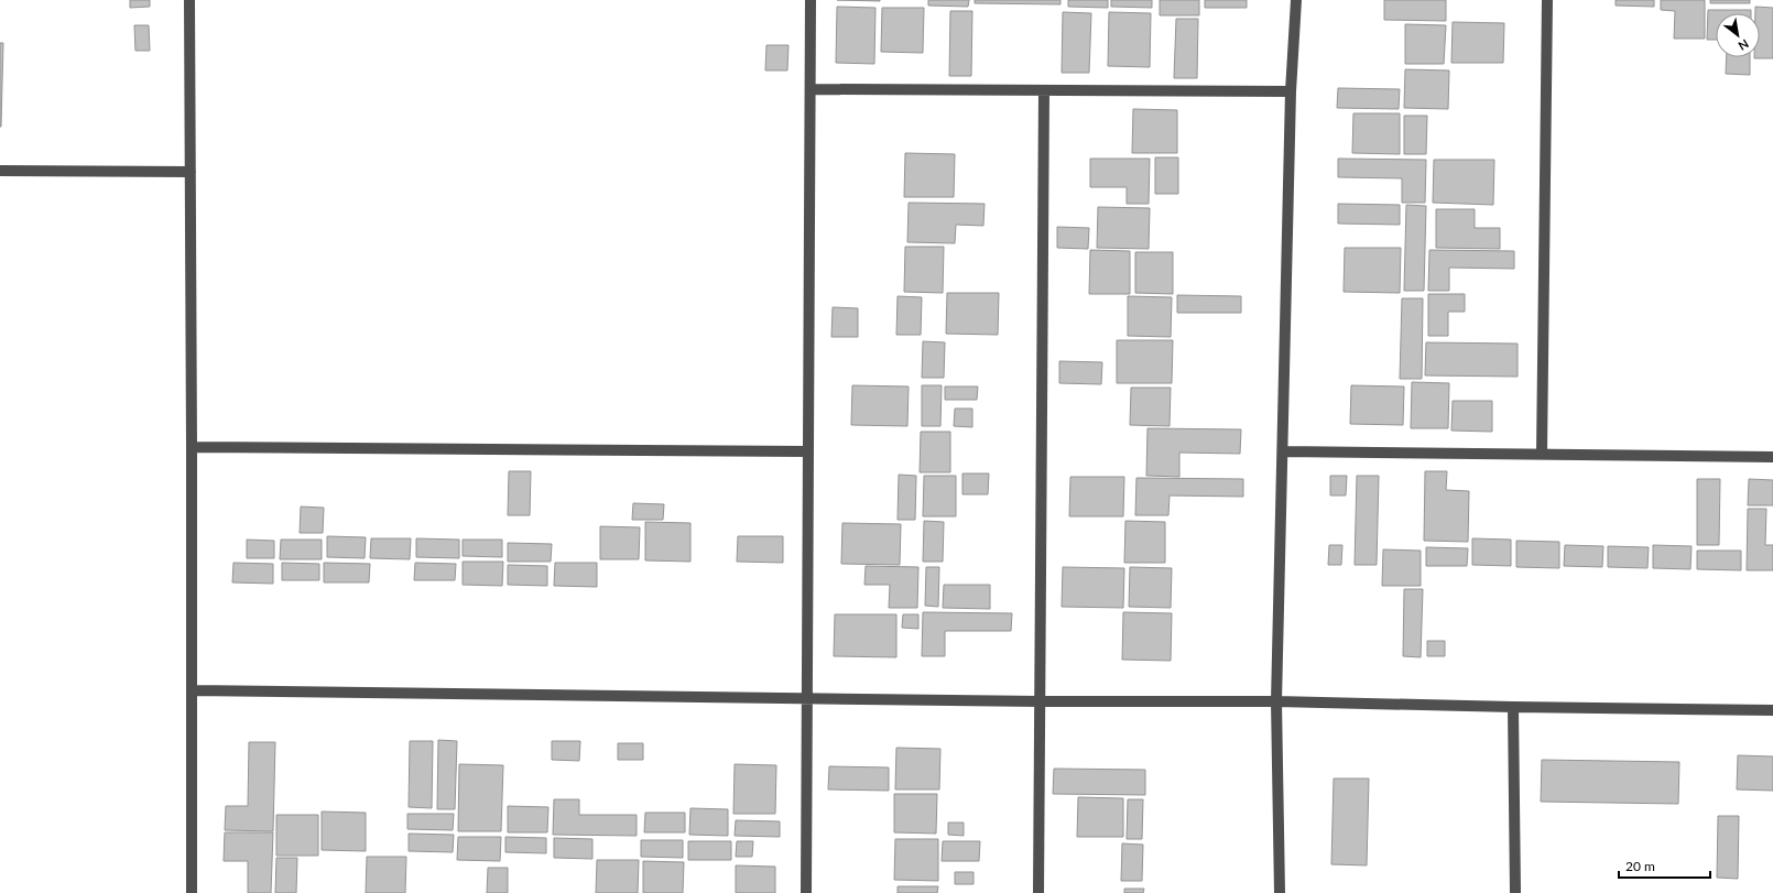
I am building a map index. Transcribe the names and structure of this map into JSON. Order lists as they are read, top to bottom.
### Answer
{
  "scale_bar": "20 m",
  "north": "bottom right"
}
